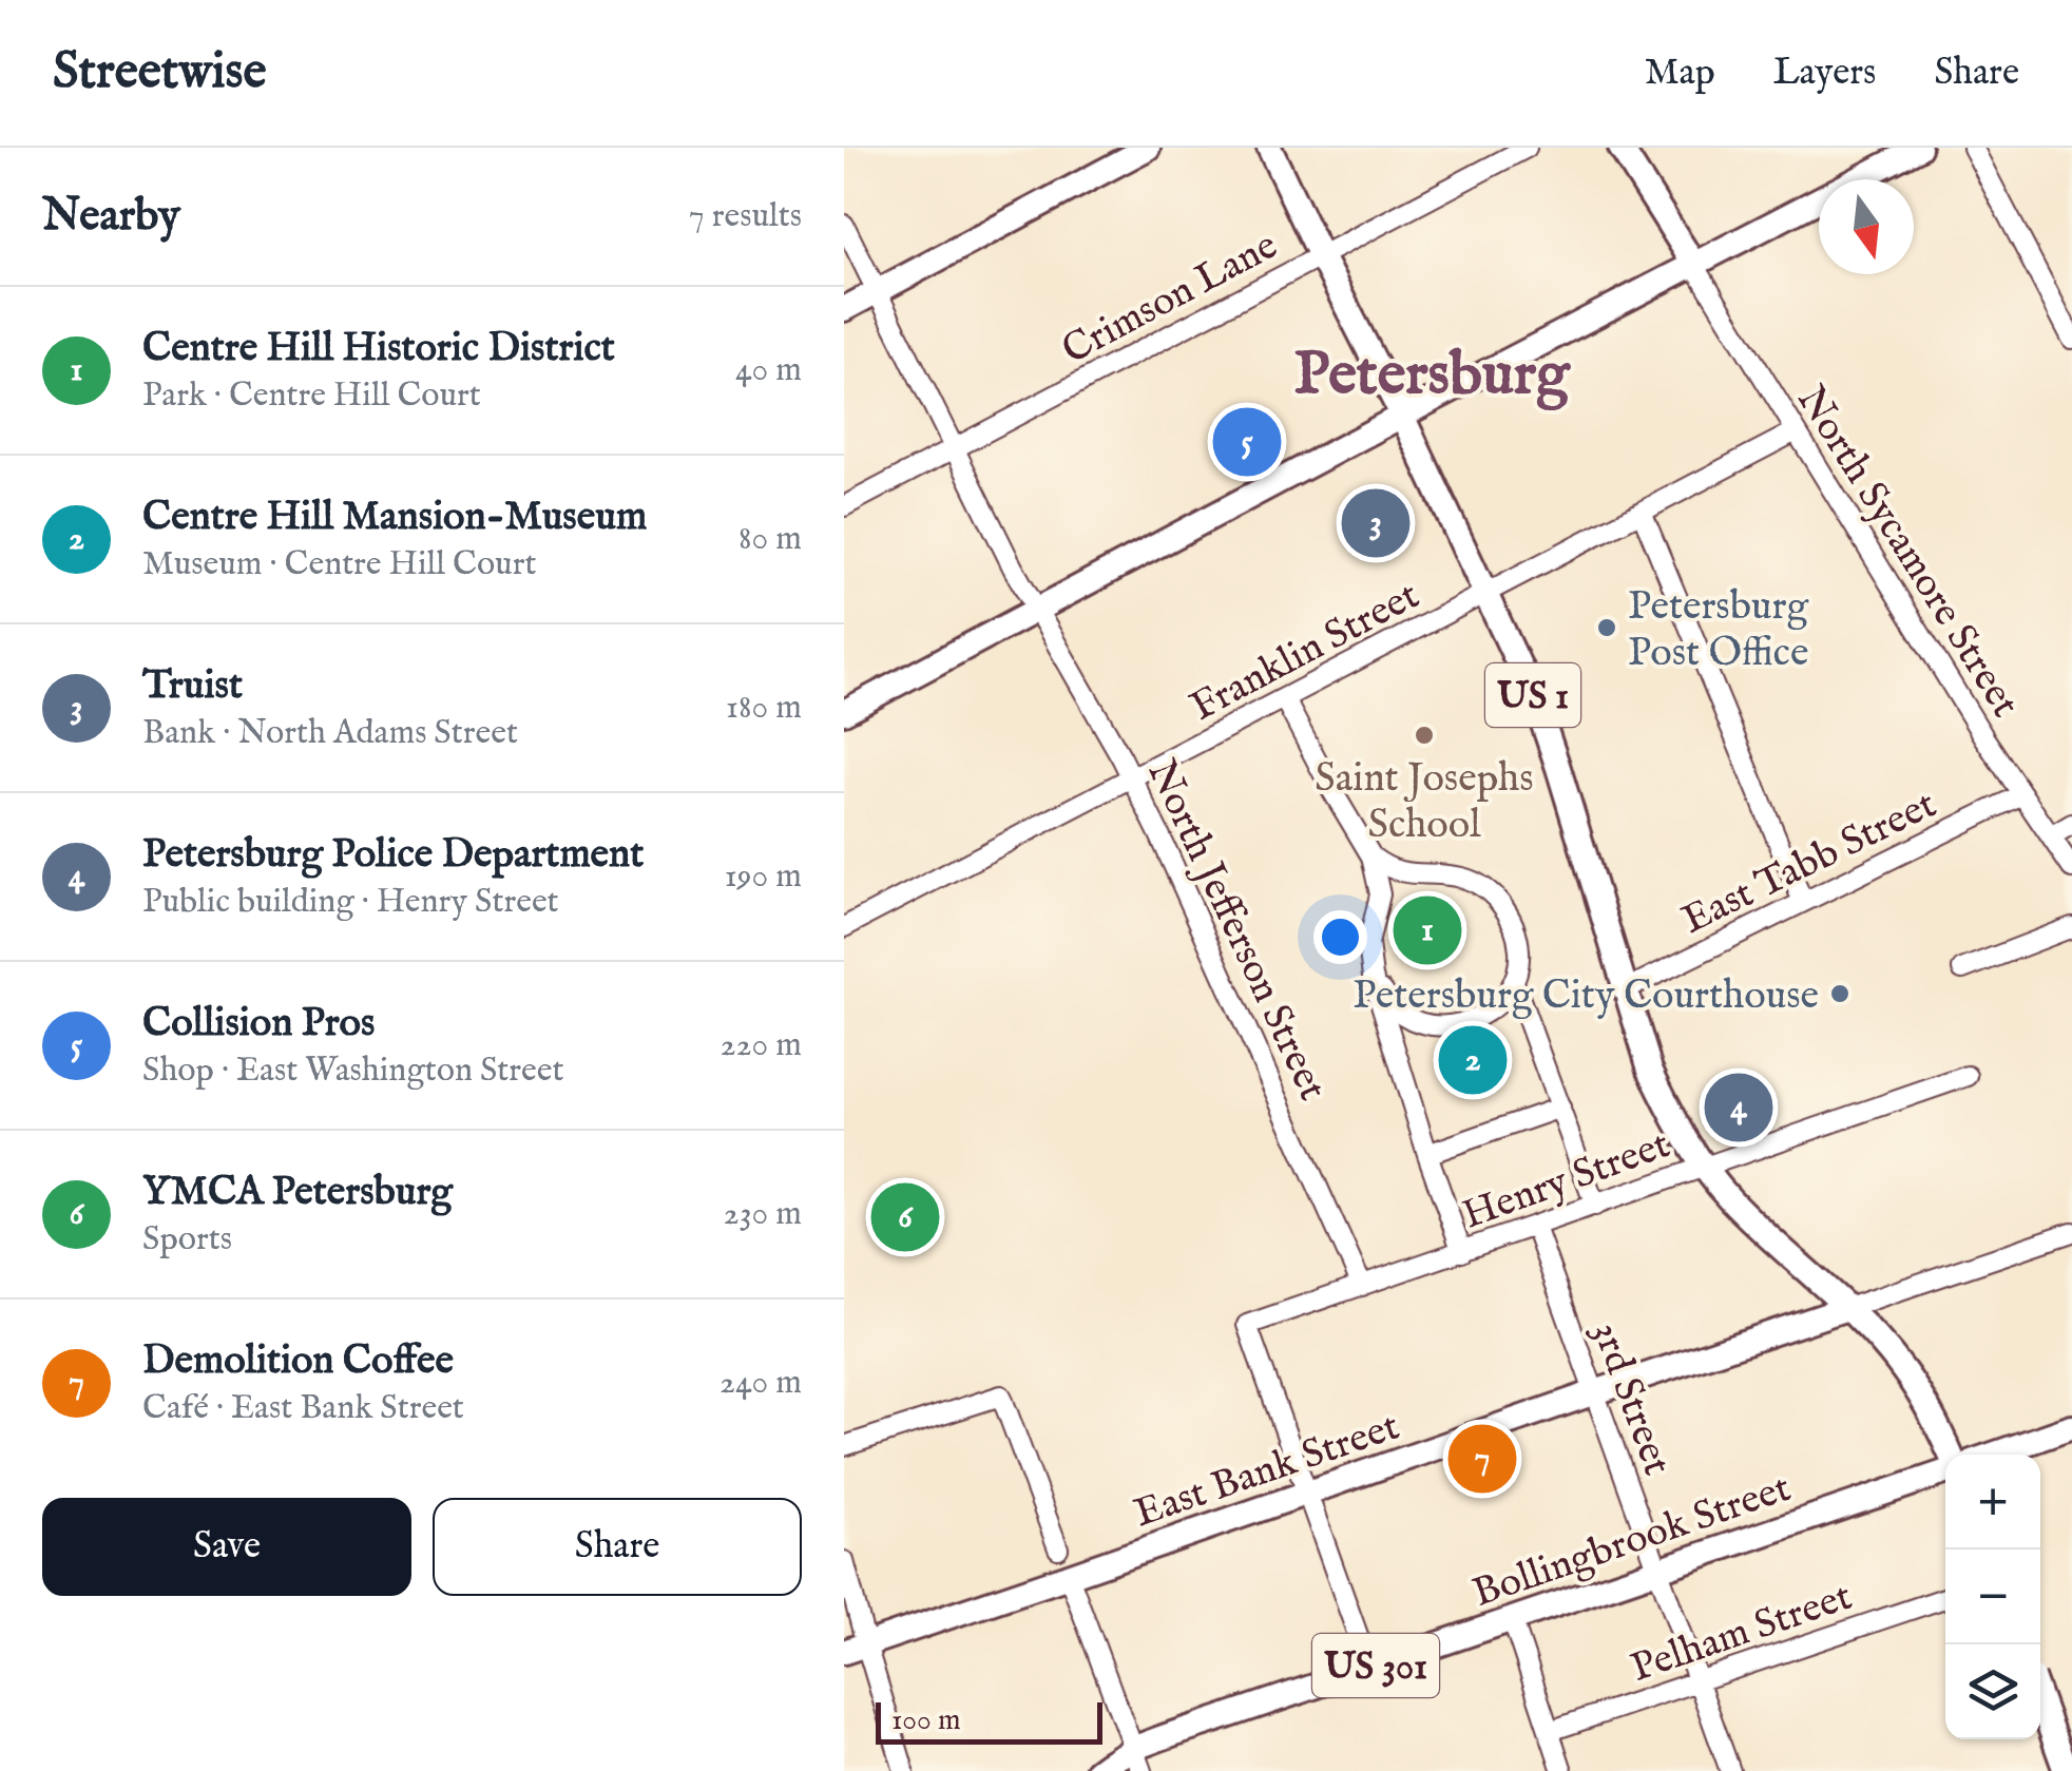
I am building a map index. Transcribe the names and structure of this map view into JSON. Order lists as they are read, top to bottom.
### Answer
{
  "streets": {
    "main road": [
      "US 1",
      "East Bank Street",
      "Bollingbrook Street",
      "US 301"
    ],
    "street": [
      "Crimson Lane",
      "North Sycamore Street",
      "Franklin Street",
      "East Tabb Street",
      "North Jefferson Street",
      "Henry Street",
      "3rd Street",
      "Pelham Street"
    ]
  },
  "crossings": [
    ["Crimson Lane", "US 1"],
    ["Crimson Lane", "North Jefferson Street"],
    ["North Sycamore Street", "Franklin Street"],
    ["North Sycamore Street", "East Tabb Street"],
    ["Franklin Street", "US 1"],
    ["Franklin Street", "North Jefferson Street"],
    ["US 1", "East Tabb Street"],
    ["US 1", "Henry Street"],
    ["US 1", "East Bank Street"],
    ["North Jefferson Street", "Henry Street"],
    ["Henry Street", "3rd Street"],
    ["Henry Street", "East Bank Street"],
    ["3rd Street", "East Bank Street"],
    ["3rd Street", "Bollingbrook Street"],
    ["3rd Street", "Pelham Street"]
  ],
  "districts": ["Petersburg"],
  "places": ["Petersburg Post Office", "Saint Josephs School", "Petersburg City Courthouse"],
  "scale_bar": "100 m",
  "north": "bottom",
  "page": {
    "header": "Streetwise",
    "nav": ["Map", "Layers", "Share"],
    "heading": ["Nearby", "7 results"],
    "list": [
      {
        "mark": "1",
        "name": "Centre Hill Historic District",
        "note": "Park · Centre Hill Court",
        "value": "40 m"
      },
      {
        "mark": "2",
        "name": "Centre Hill Mansion-Museum",
        "note": "Museum · Centre Hill Court",
        "value": "80 m"
      },
      {
        "mark": "3",
        "name": "Truist",
        "note": "Bank · North Adams Street",
        "value": "180 m"
      },
      {
        "mark": "4",
        "name": "Petersburg Police Department",
        "note": "Public building · Henry Street",
        "value": "190 m"
      },
      {
        "mark": "5",
        "name": "Collision Pros",
        "note": "Shop · East Washington Street",
        "value": "220 m"
      },
      {
        "mark": "6",
        "name": "YMCA Petersburg",
        "note": "Sports",
        "value": "230 m"
      },
      {
        "mark": "7",
        "name": "Demolition Coffee",
        "note": "Café · East Bank Street",
        "value": "240 m"
      }
    ],
    "pins": [
      "5",
      "3",
      "1",
      "2",
      "4",
      "6",
      "7"
    ],
    "map_buttons": ["+", "−"],
    "buttons": ["Save", "Share"],
    "scale": "100 m"
  }
}
